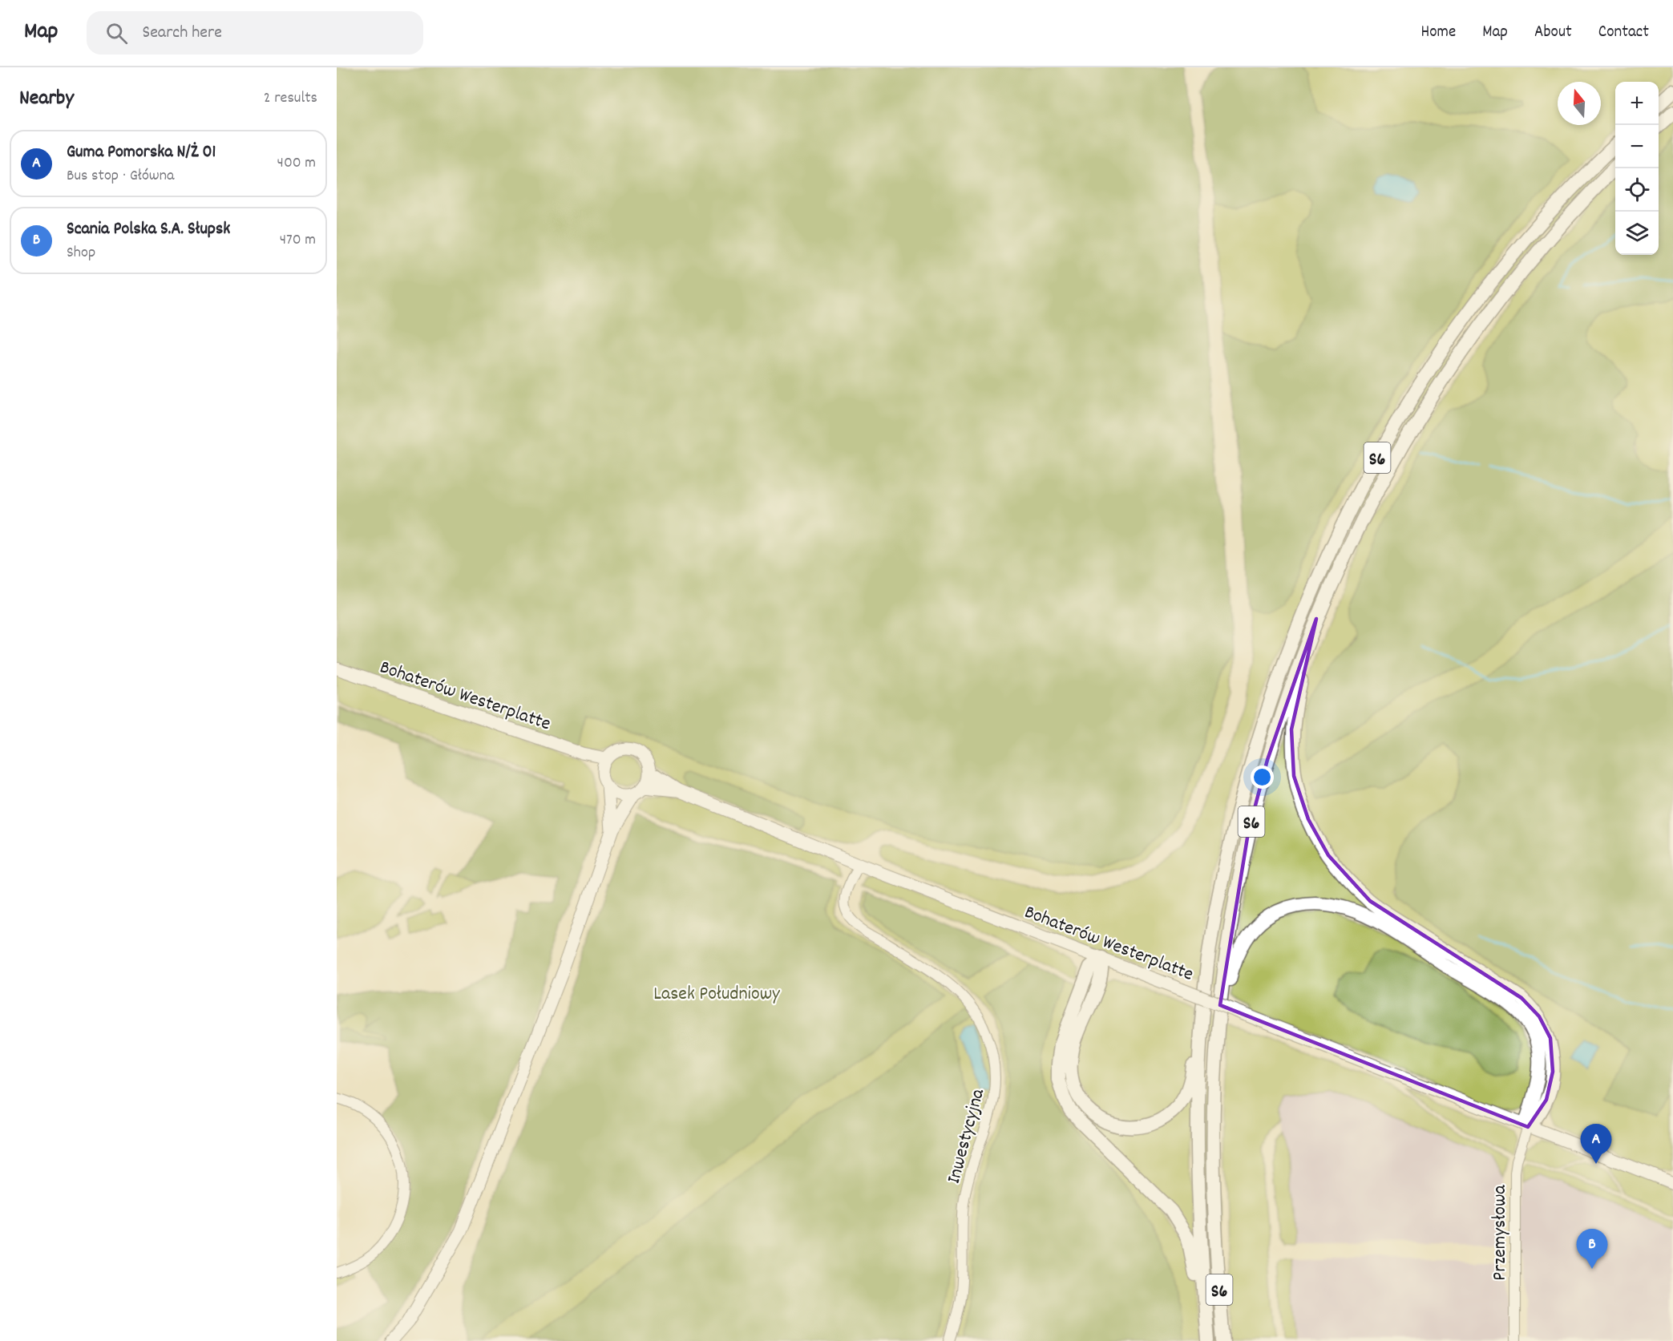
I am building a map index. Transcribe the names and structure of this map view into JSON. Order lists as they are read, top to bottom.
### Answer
{
  "streets": {
    "highway": ["S6"],
    "main road": ["Bohaterów Westerplatte"],
    "street": ["Inwestycyjna", "Przemysłowa"]
  },
  "crossings": [
    ["Bohaterów Westerplatte", "Inwestycyjna"],
    ["Bohaterów Westerplatte", "Przemysłowa"]
  ],
  "parks": ["Lasek Południowy"],
  "north": "top",
  "page": {
    "header": "Map",
    "search": "Search here",
    "nav": [
      "Home",
      "Map",
      "About",
      "Contact"
    ],
    "heading": ["Nearby", "2 results"],
    "map_buttons": ["+", "−"],
    "list": [
      {
        "mark": "A",
        "name": "Guma Pomorska N/Ż 01",
        "note": "Bus stop · Główna",
        "value": "400 m"
      },
      {
        "mark": "B",
        "name": "Scania Polska S.A. Słupsk",
        "note": "Shop",
        "value": "470 m"
      }
    ],
    "pins": ["A", "B"]
  }
}
